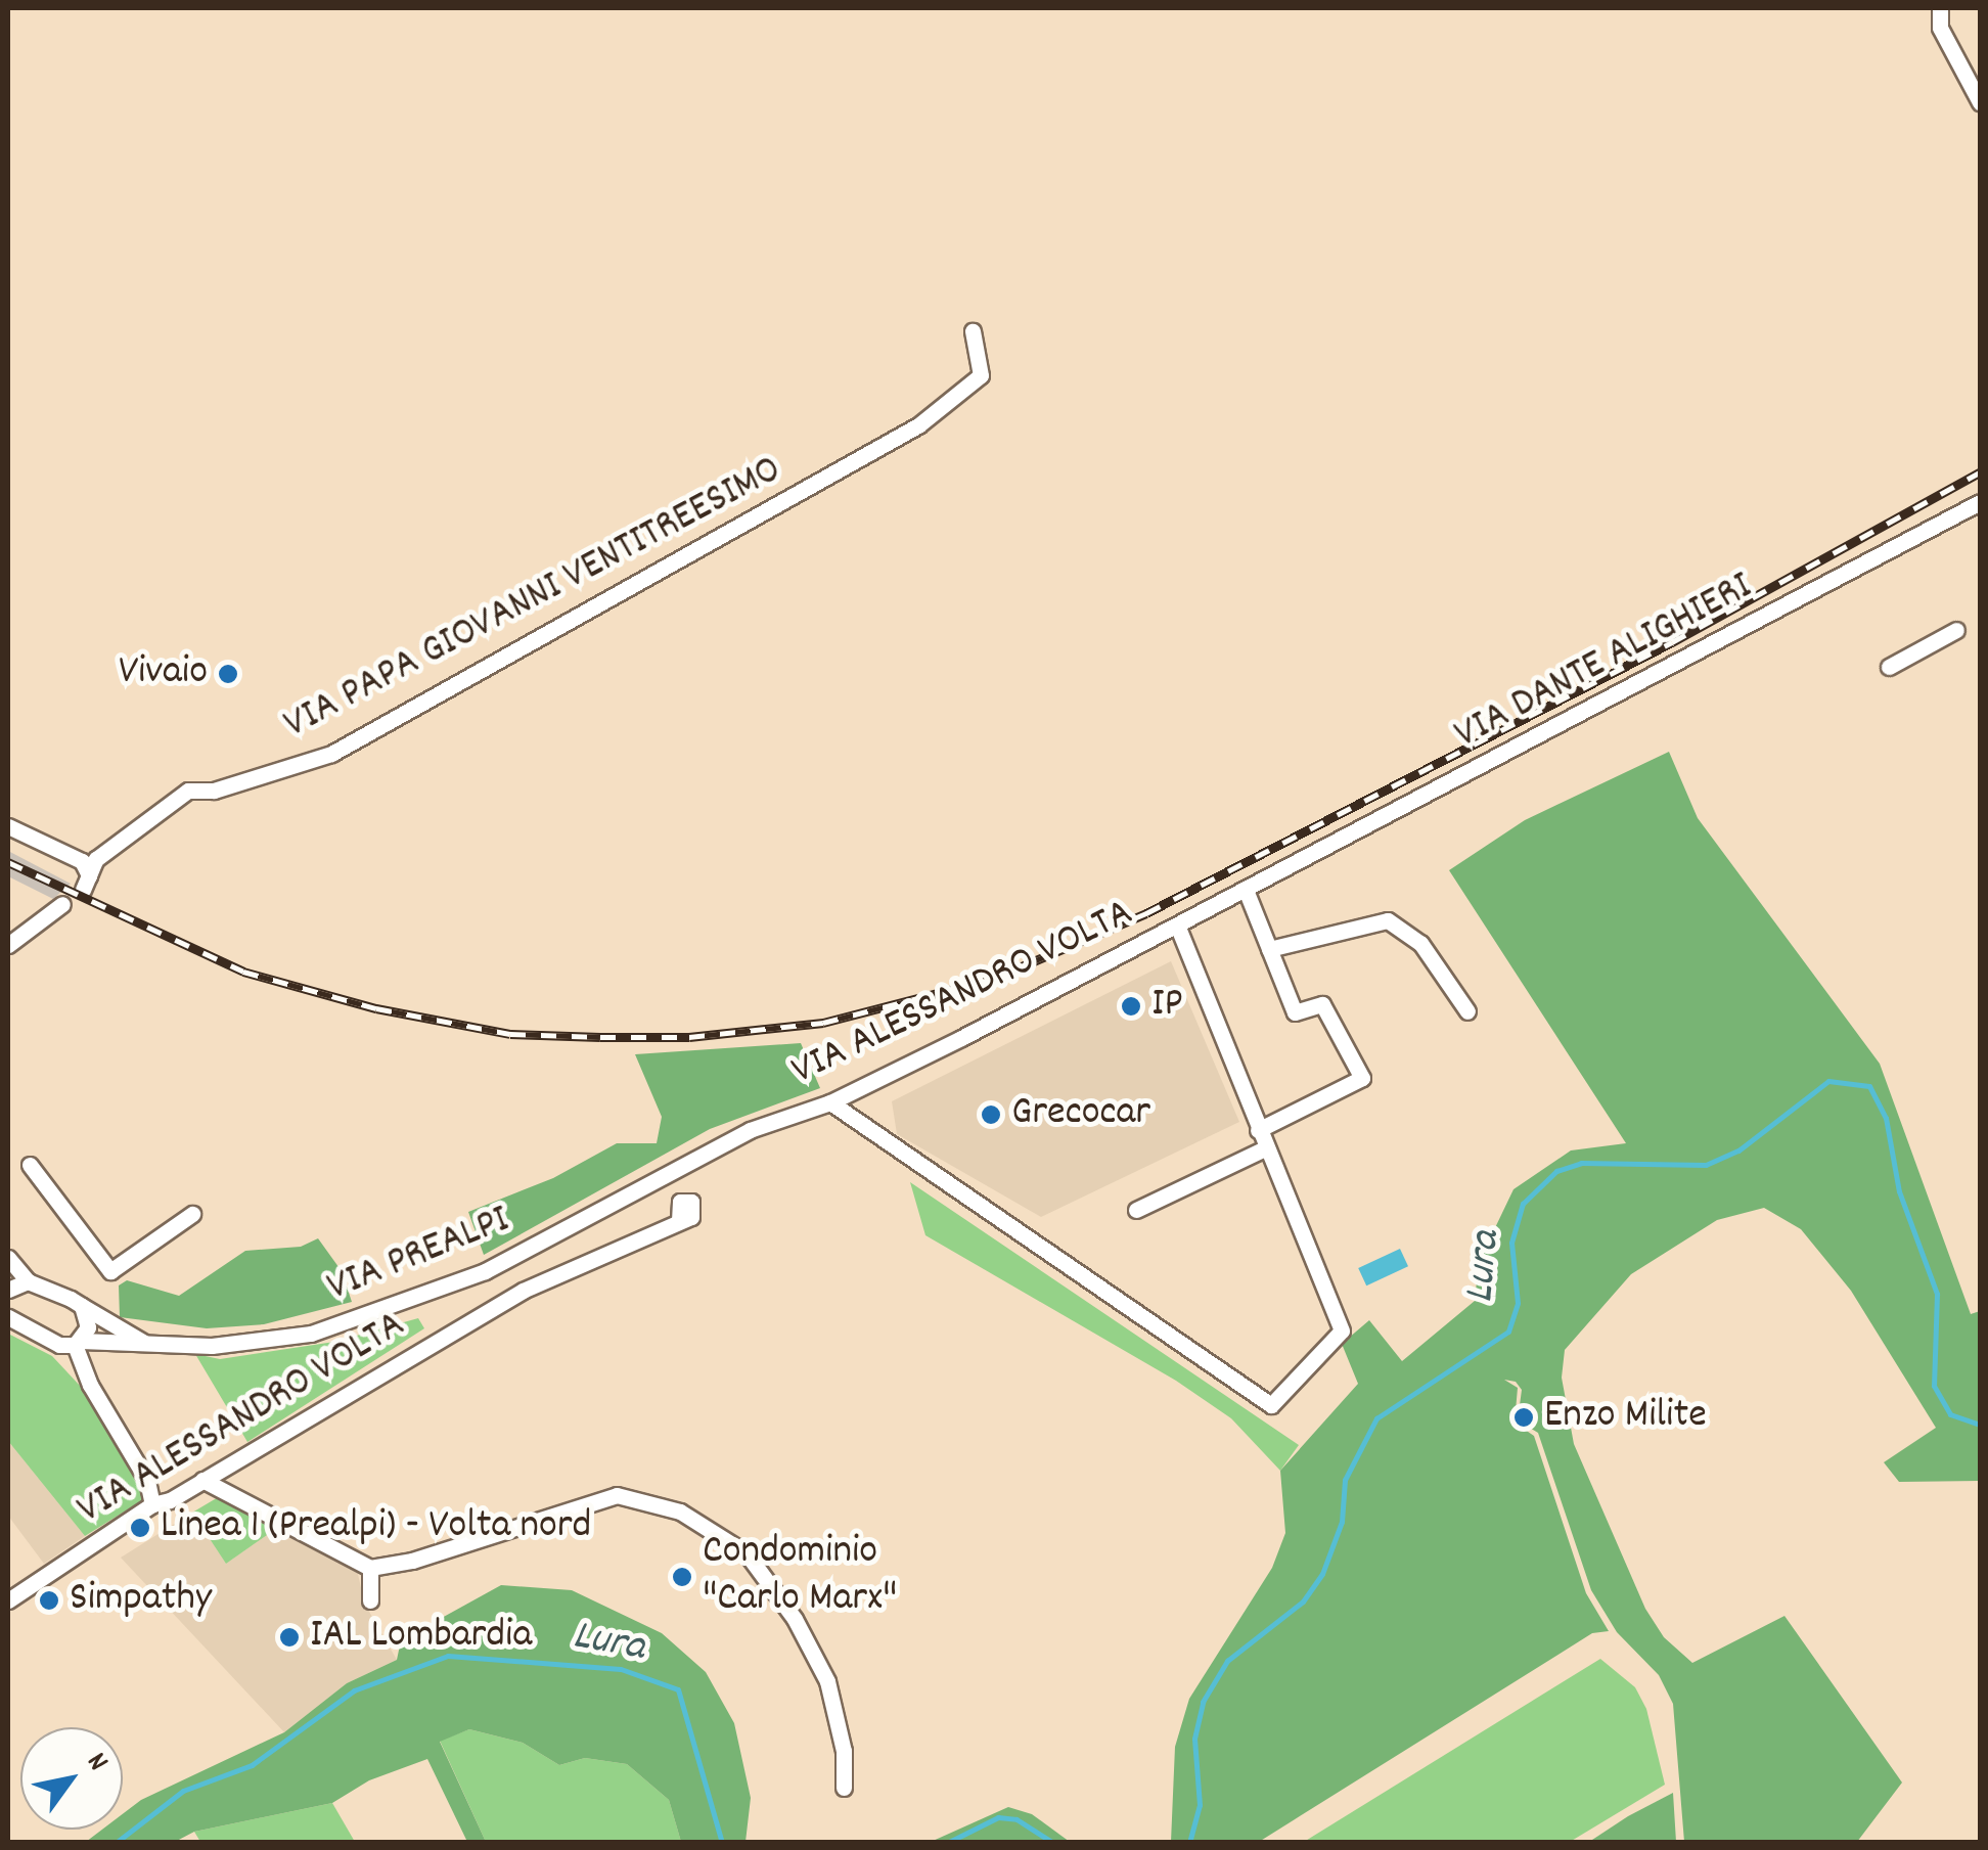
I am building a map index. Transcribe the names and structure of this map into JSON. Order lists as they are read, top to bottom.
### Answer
{
  "streets": {
    "street": [
      "VIA PAPA GIOVANNI VENTITREESIMO",
      "VIA DANTE ALIGHIERI",
      "VIA ALESSANDRO VOLTA",
      "VIA PREALPI"
    ]
  },
  "crossings": [
    ["VIA DANTE ALIGHIERI", "VIA ALESSANDRO VOLTA"],
    ["VIA ALESSANDRO VOLTA", "VIA PREALPI"]
  ],
  "water": ["Lura"],
  "places": [
    "Vivaio",
    "IP",
    "Grecocar",
    "Enzo Milite",
    "Linea 1 (Prealpi) - Volta nord",
    "Condominio \"Carlo Marx\"",
    "Simpathy",
    "IAL Lombardia"
  ],
  "north": "top right"
}
